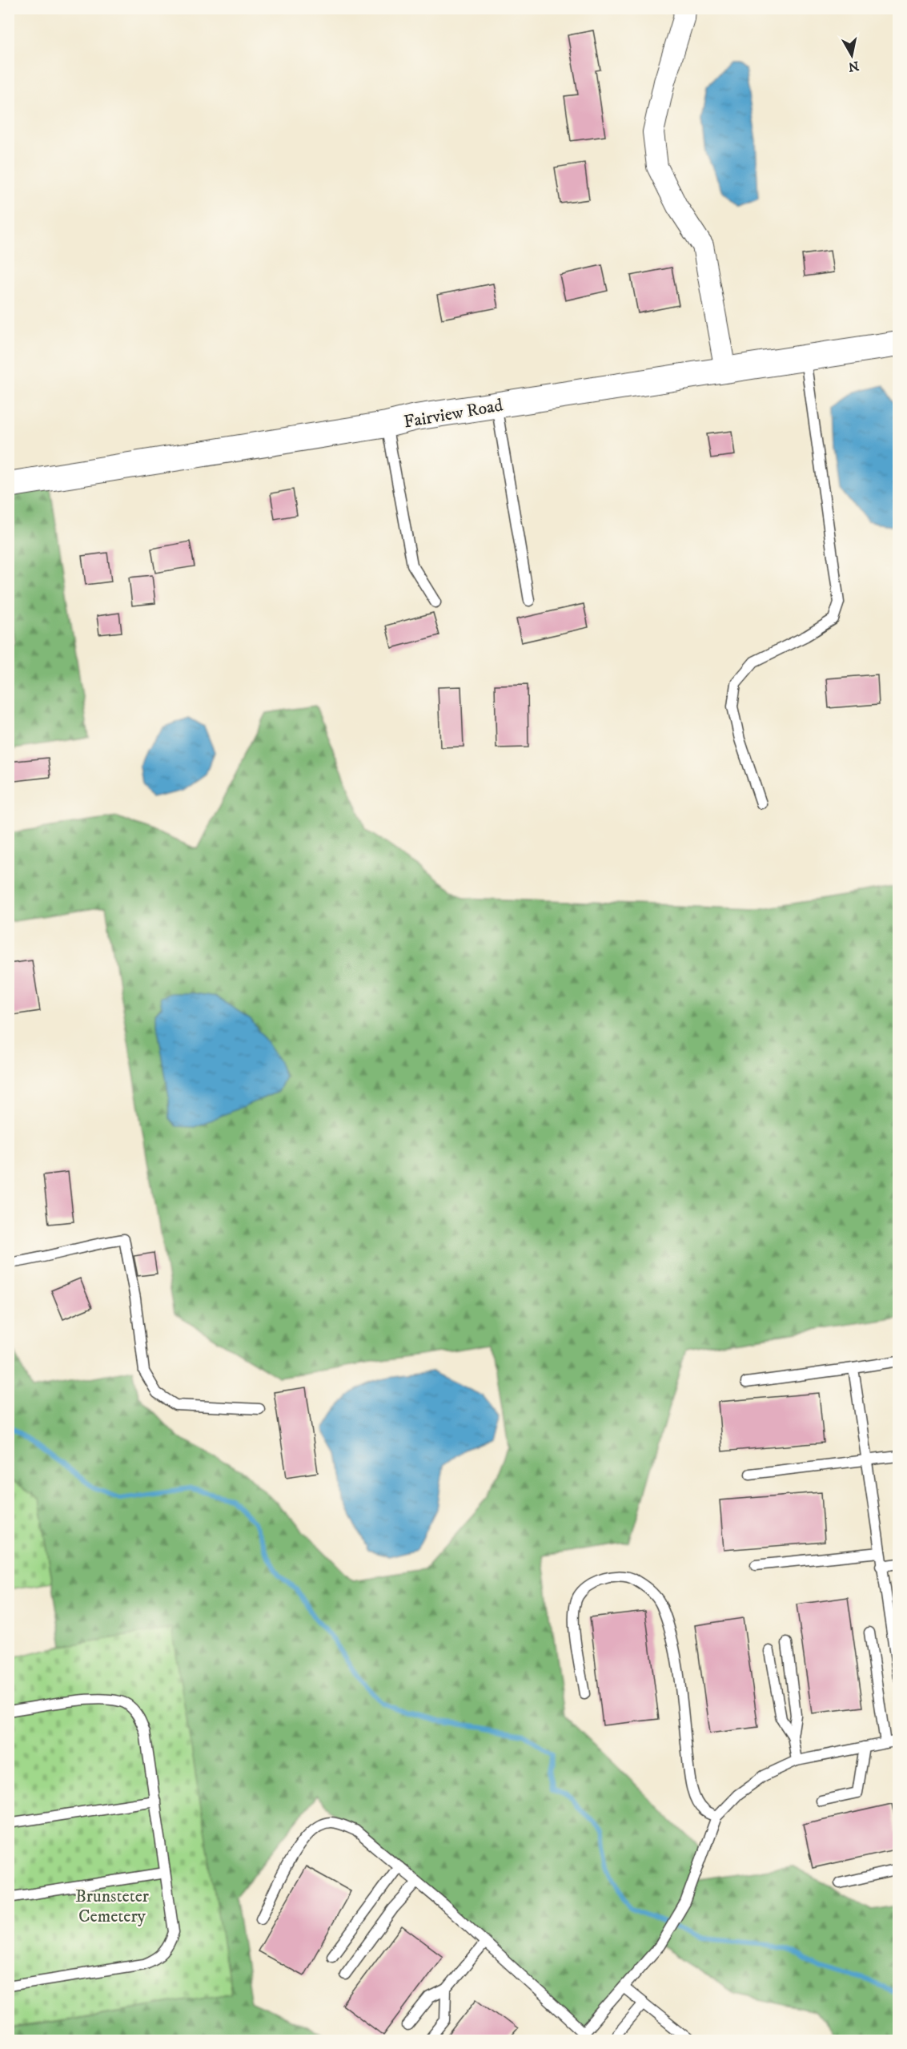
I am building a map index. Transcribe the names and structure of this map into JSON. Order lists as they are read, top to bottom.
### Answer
{
  "streets": {
    "street": ["Fairview Road"]
  },
  "parks": ["Brunsteter Cemetery"],
  "north": "bottom"
}
